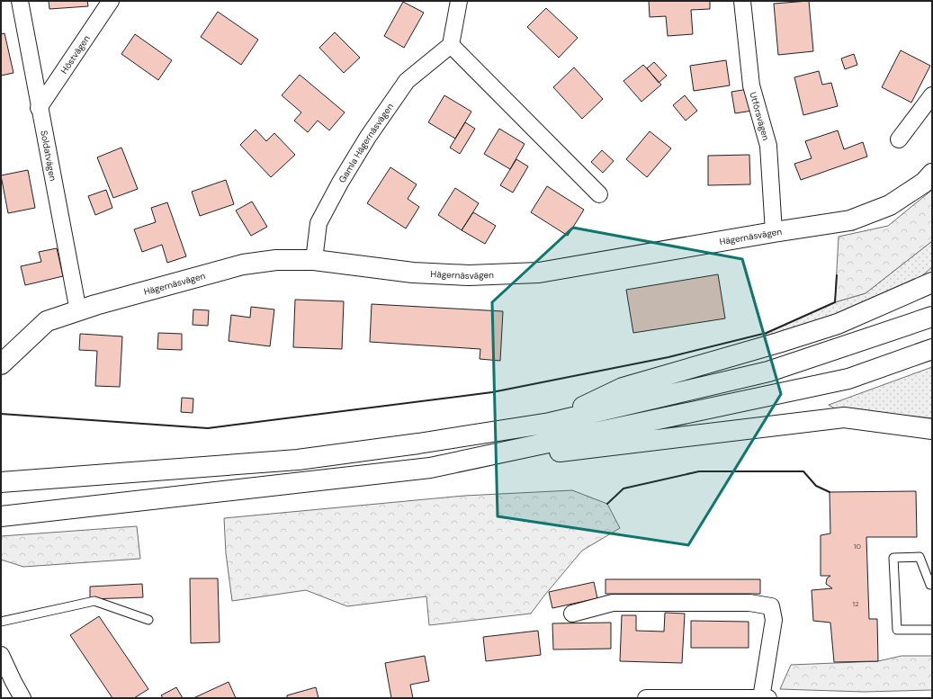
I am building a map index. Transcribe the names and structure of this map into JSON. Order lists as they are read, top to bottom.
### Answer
{
  "streets": {
    "main road": ["Hägernäsvägen"],
    "street": [
      "Höstvägen",
      "Utförsvägen",
      "Gamla Hägernäsvägen",
      "Soldatvägen"
    ]
  },
  "crossings": [
    ["Höstvägen", "Soldatvägen"],
    ["Utförsvägen", "Hägernäsvägen"],
    ["Gamla Hägernäsvägen", "Hägernäsvägen"],
    ["Soldatvägen", "Hägernäsvägen"]
  ],
  "house_numbers": ["10", "12"]
}
